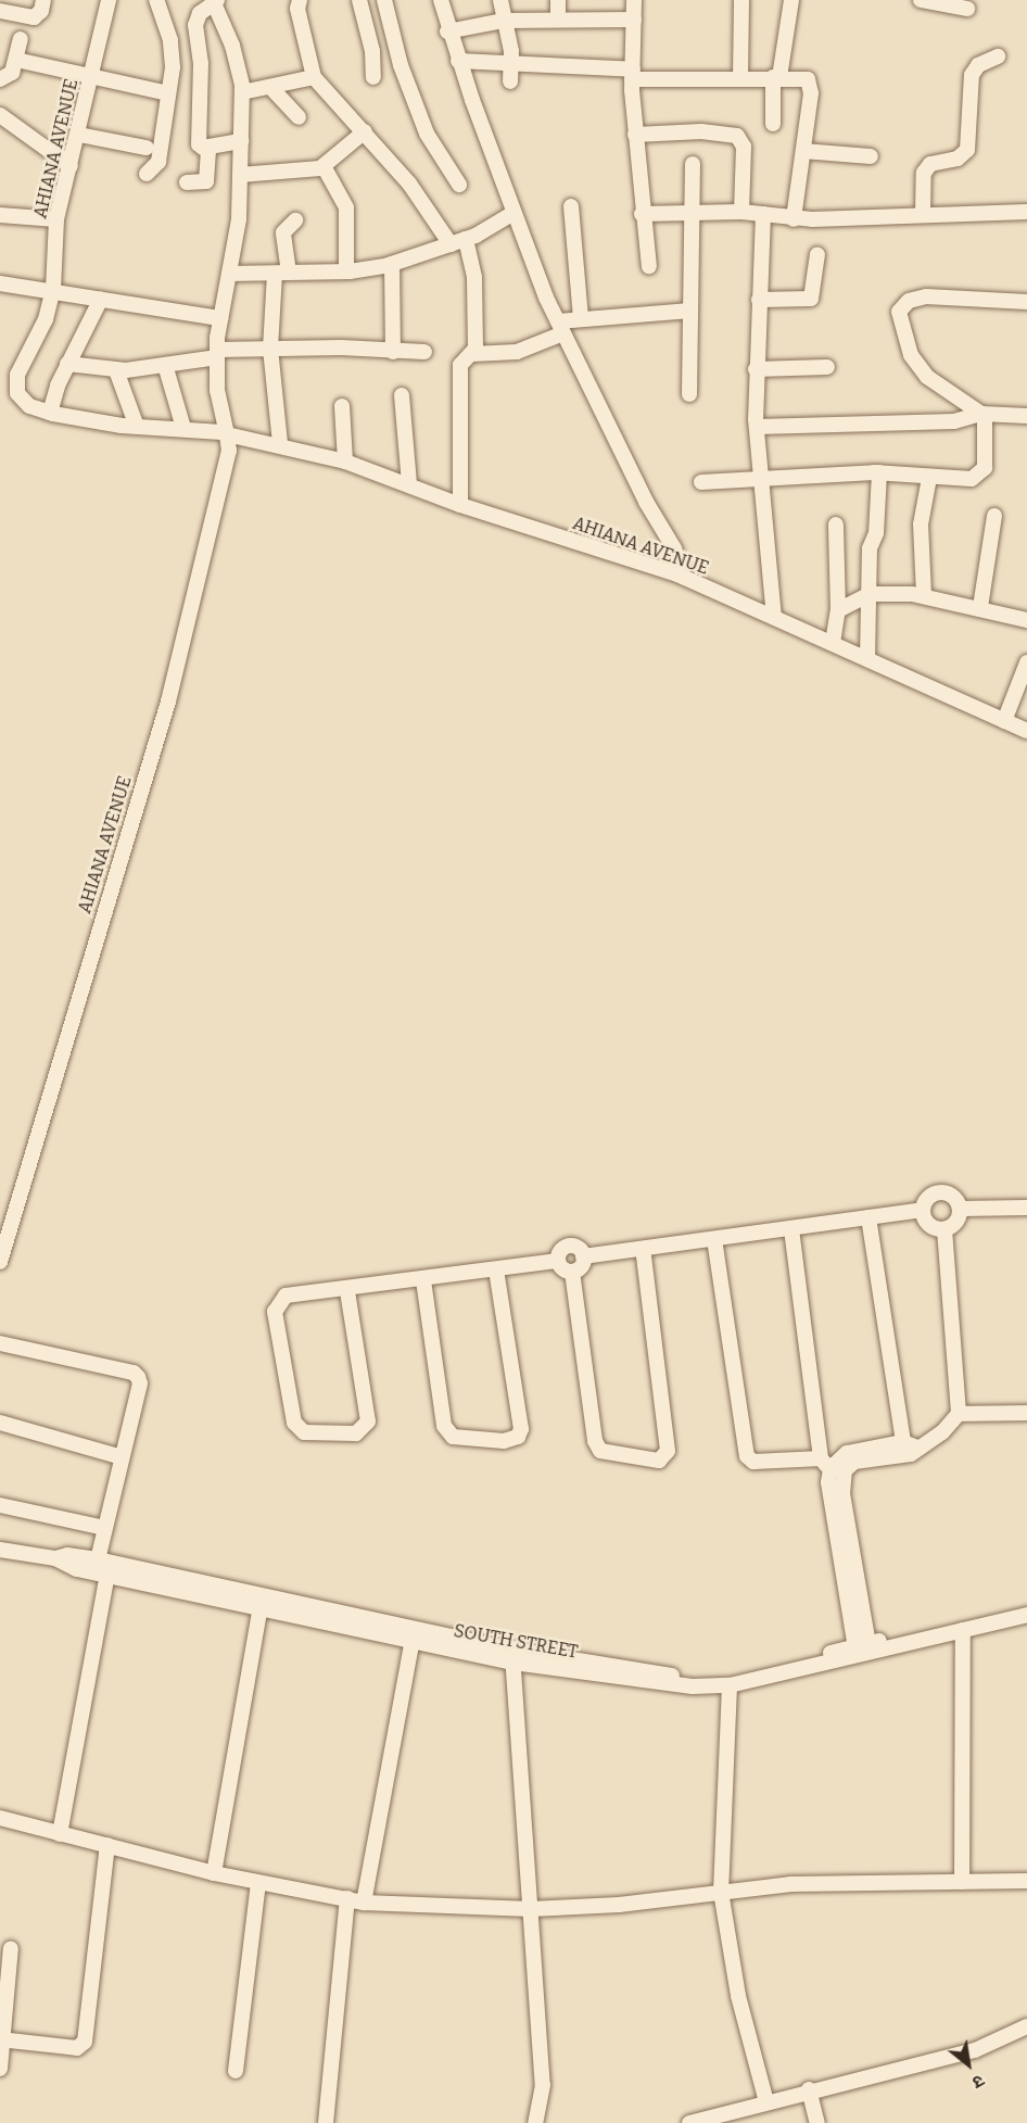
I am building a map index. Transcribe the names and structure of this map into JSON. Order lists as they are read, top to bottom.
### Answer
{
  "streets": {
    "street": ["AHIANA AVENUE", "SOUTH STREET"]
  },
  "north": "bottom right"
}
